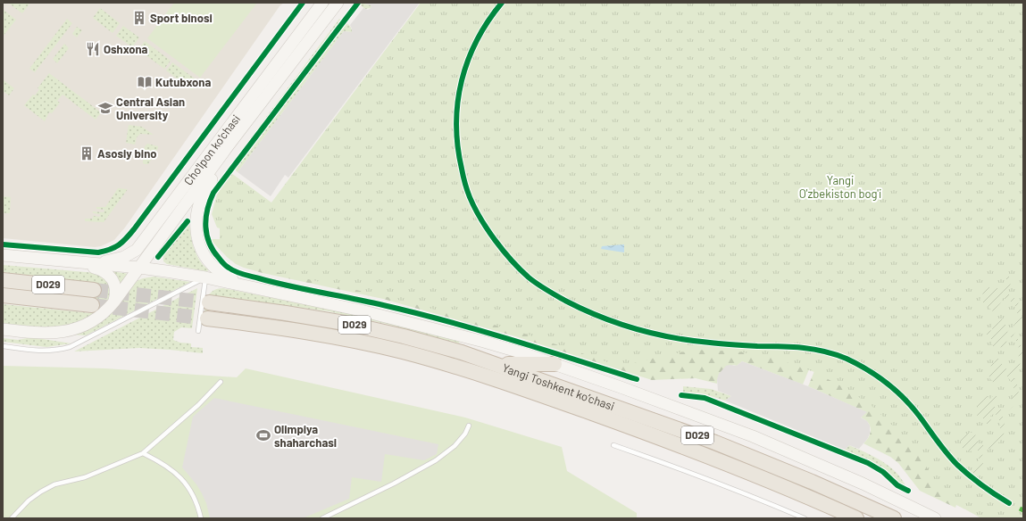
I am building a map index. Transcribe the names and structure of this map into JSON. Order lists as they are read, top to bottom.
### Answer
{
  "streets": {
    "highway": ["D029", "Yangi Toshkent ko‘chasi"],
    "main road": ["Cho'lpon ko'chasi"]
  },
  "parks": ["Yangi O'zbekiston bog'i"],
  "places": {
    "building": ["Sport binosi", "Asosiy bino"],
    "restaurant": ["Oshxona"],
    "library": ["Kutubxona"],
    "school or university": ["Central Asian University"],
    "sports": ["Olimpiya shaharchasi"]
  }
}
